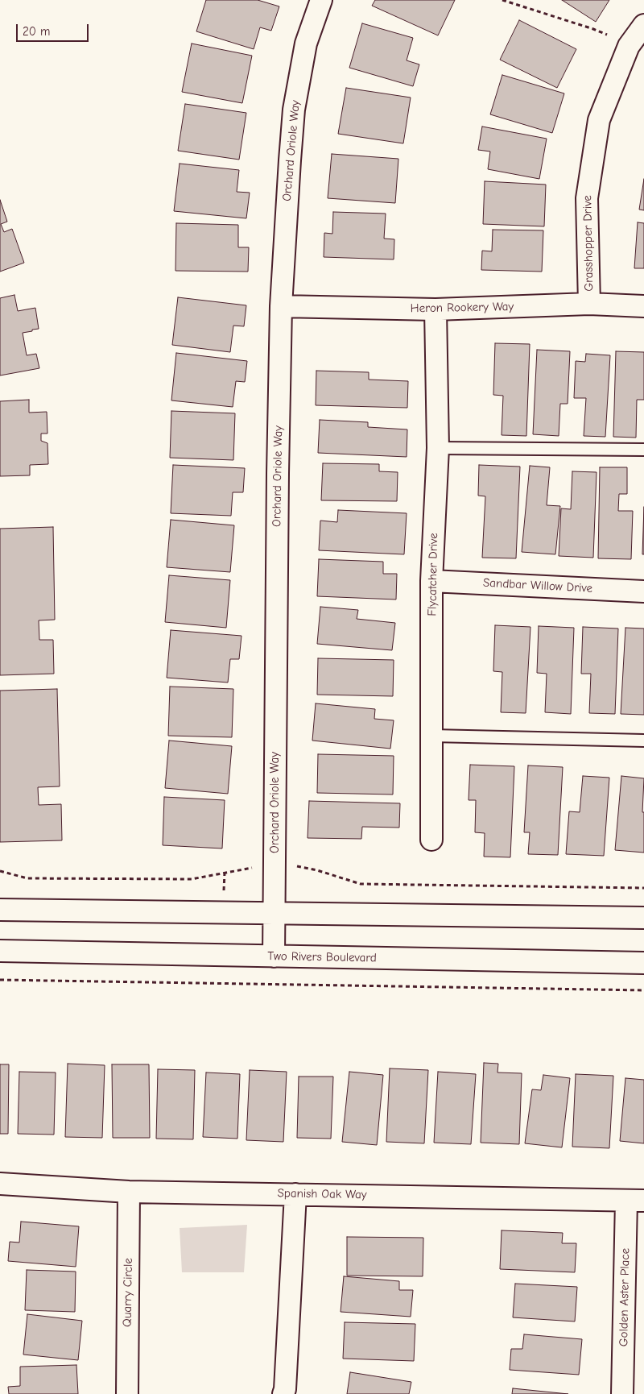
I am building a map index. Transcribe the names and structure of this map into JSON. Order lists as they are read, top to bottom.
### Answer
{
  "streets": {
    "street": [
      "Orchard Oriole Way",
      "Grasshopper Drive",
      "Heron Rookery Way",
      "Flycatcher Drive",
      "Sandbar Willow Drive",
      "Two Rivers Boulevard",
      "Spanish Oak Way",
      "Quarry Circle",
      "Golden Aster Place"
    ]
  },
  "crossings": [
    ["Orchard Oriole Way", "Heron Rookery Way"],
    ["Orchard Oriole Way", "Two Rivers Boulevard"],
    ["Grasshopper Drive", "Heron Rookery Way"],
    ["Heron Rookery Way", "Flycatcher Drive"],
    ["Flycatcher Drive", "Sandbar Willow Drive"],
    ["Spanish Oak Way", "Quarry Circle"],
    ["Spanish Oak Way", "Golden Aster Place"]
  ],
  "scale_bar": "20 m"
}
